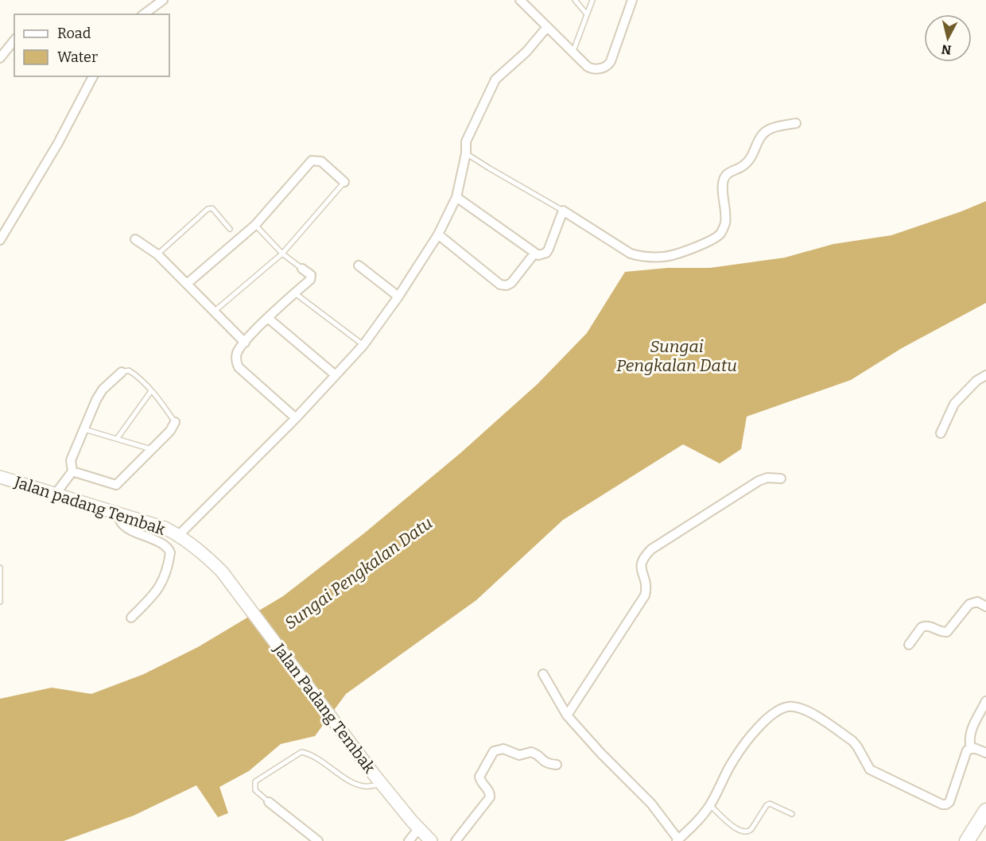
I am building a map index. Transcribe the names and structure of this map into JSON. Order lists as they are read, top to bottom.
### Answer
{
  "streets": {
    "main road": ["Jalan padang Tembak", "Jalan Padang Tembak"]
  },
  "crossings": [
    ["Jalan padang Tembak", "Jalan Padang Tembak"]
  ],
  "water": ["Sungai Pengkalan Datu"],
  "legend": ["Road", "Water"],
  "north": "bottom"
}
